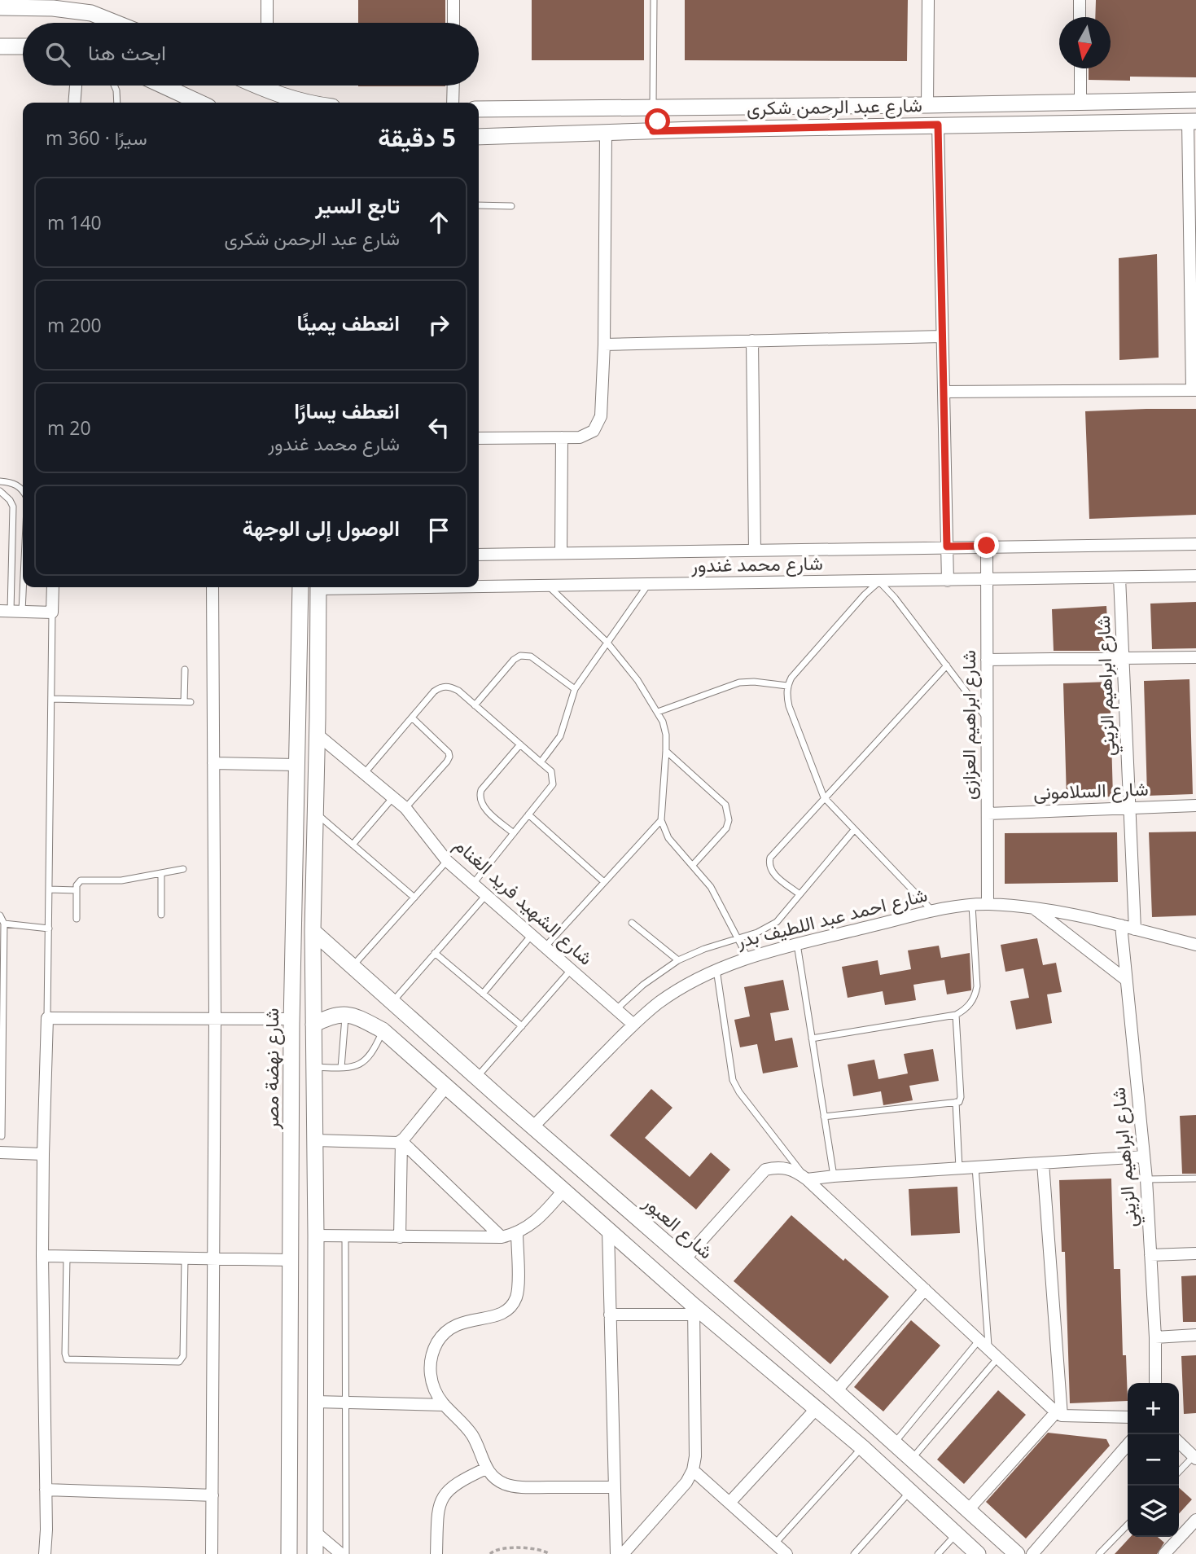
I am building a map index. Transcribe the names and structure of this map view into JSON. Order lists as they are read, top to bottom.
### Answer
{
  "streets": {
    "street": [
      "شارع عبد الرحمن شكرى",
      "شارع محمد غندور",
      "شارع ابراهيم الزيني",
      "شارع ابراهيم العزازى",
      "شارع السلامونى",
      "شارع الشهيد فريد الغنام",
      "شارع احمد عبد اللطيف بدر",
      "شارع نهضة مصر",
      "شارع العبور"
    ]
  },
  "crossings": [
    ["شارع محمد غندور", "شارع ابراهيم الزيني"],
    ["شارع محمد غندور", "شارع ابراهيم العزازى"],
    ["شارع ابراهيم الزيني", "شارع السلامونى"],
    ["شارع ابراهيم الزيني", "شارع احمد عبد اللطيف بدر"],
    ["شارع ابراهيم العزازى", "شارع السلامونى"],
    ["شارع ابراهيم العزازى", "شارع احمد عبد اللطيف بدر"],
    ["شارع الشهيد فريد الغنام", "شارع احمد عبد اللطيف بدر"],
    ["شارع احمد عبد اللطيف بدر", "شارع العبور"]
  ],
  "north": "bottom",
  "page": {
    "search": "ابحث هنا",
    "heading": ["5 دقيقة", "سيرًا · 360 m"],
    "list": [
      ["تابع السير", "شارع عبد الرحمن شكرى", "140 m"],
      ["انعطف يمينًا", "200 m"],
      ["انعطف يسارًا", "شارع محمد غندور", "20 m"],
      "الوصول إلى الوجهة"
    ],
    "map_buttons": ["+", "−"]
  }
}
